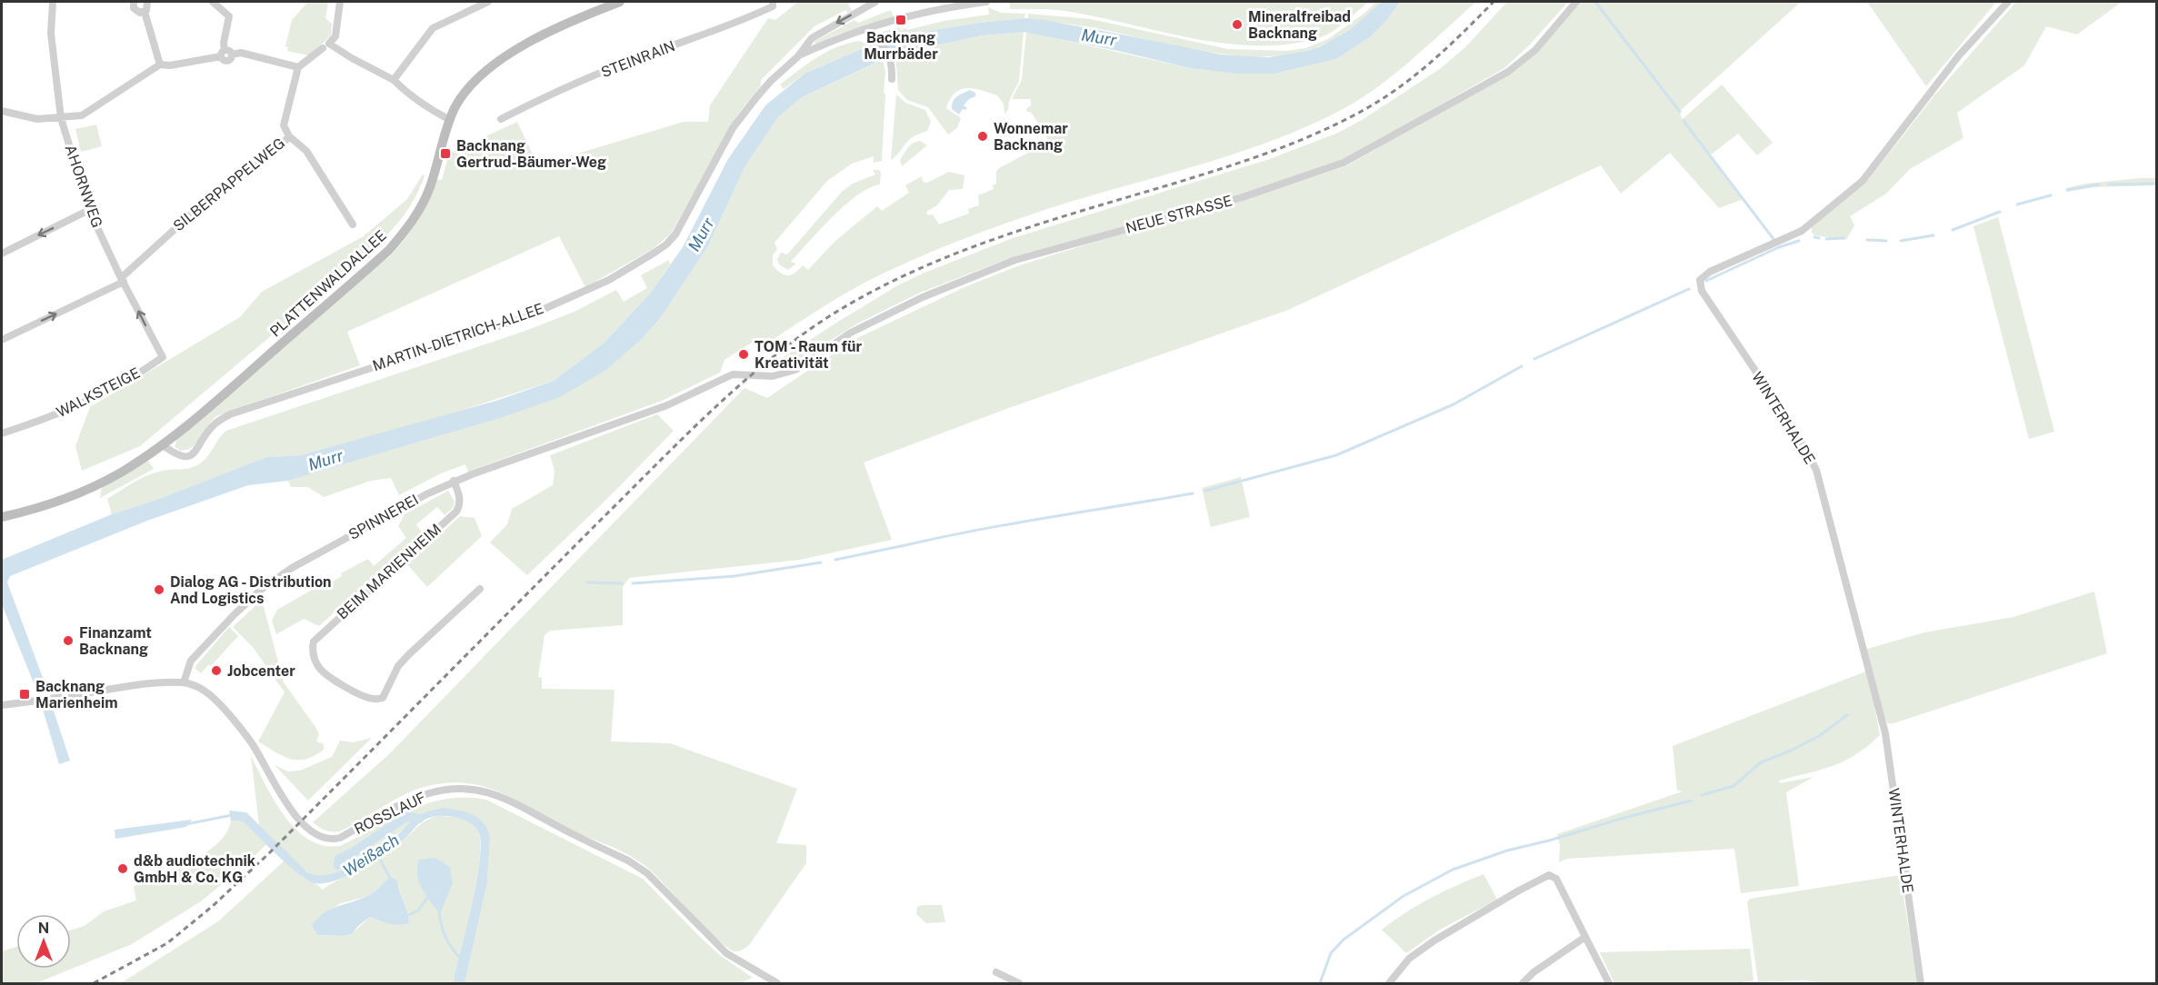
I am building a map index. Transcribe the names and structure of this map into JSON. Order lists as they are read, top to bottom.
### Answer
{
  "streets": {
    "street": [
      "STEINRAIN",
      "SILBERPAPPELWEG",
      "AHORNWEG",
      "NEUE STRASSE",
      "PLATTENWALDALLEE",
      "MARTIN-DIETRICH-ALLEE",
      "WALKSTEIGE",
      "WINTERHALDE",
      "SPINNEREI",
      "BEIM MARIENHEIM",
      "ROSSLAUF"
    ]
  },
  "crossings": [
    ["SILBERPAPPELWEG", "AHORNWEG"],
    ["AHORNWEG", "WALKSTEIGE"],
    ["NEUE STRASSE", "SPINNEREI"],
    ["PLATTENWALDALLEE", "MARTIN-DIETRICH-ALLEE"],
    ["SPINNEREI", "BEIM MARIENHEIM"],
    ["SPINNEREI", "ROSSLAUF"]
  ],
  "one_way": ["SILBERPAPPELWEG"],
  "water": ["Murr", "Weißach"],
  "places": {
    "transit": ["Backnang Murrbäder", "Backnang Gertrud-Bäumer-Weg", "Backnang Marienheim"],
    "other": [
      "Mineralfreibad Backnang",
      "Wonnemar Backnang",
      "TOM - Raum für Kreativität",
      "Dialog AG - Distribution And Logistics",
      "Finanzamt Backnang",
      "Jobcenter",
      "d&b audiotechnik GmbH & Co. KG"
    ]
  },
  "north": "top"
}
